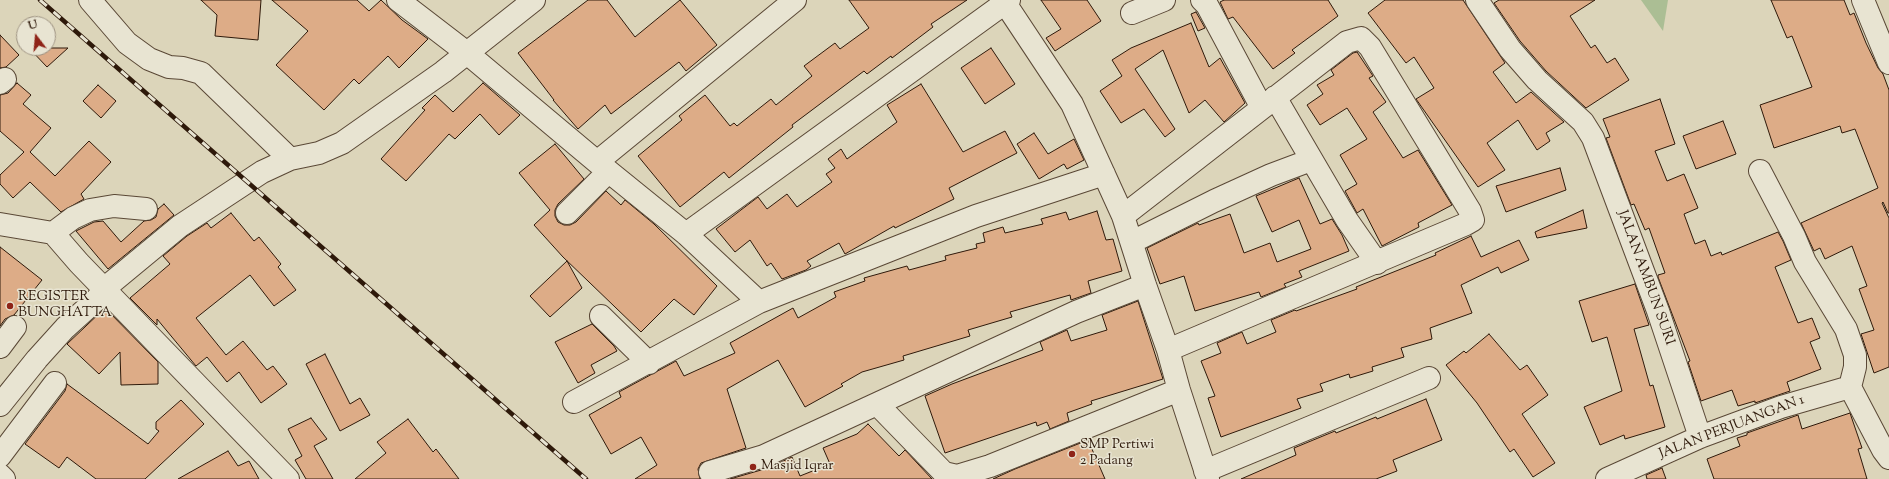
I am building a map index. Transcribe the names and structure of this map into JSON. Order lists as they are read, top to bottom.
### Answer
{
  "streets": {
    "street": ["JALAN AMBUN SURI", "JALAN PERJUANGAN 1"]
  },
  "crossings": [
    ["JALAN AMBUN SURI", "JALAN PERJUANGAN 1"]
  ],
  "places": ["REGISTER BUNGHATTA", "SMP Pertiwi 2 Padang", "Masjid Iqrar"],
  "north": "top"
}
